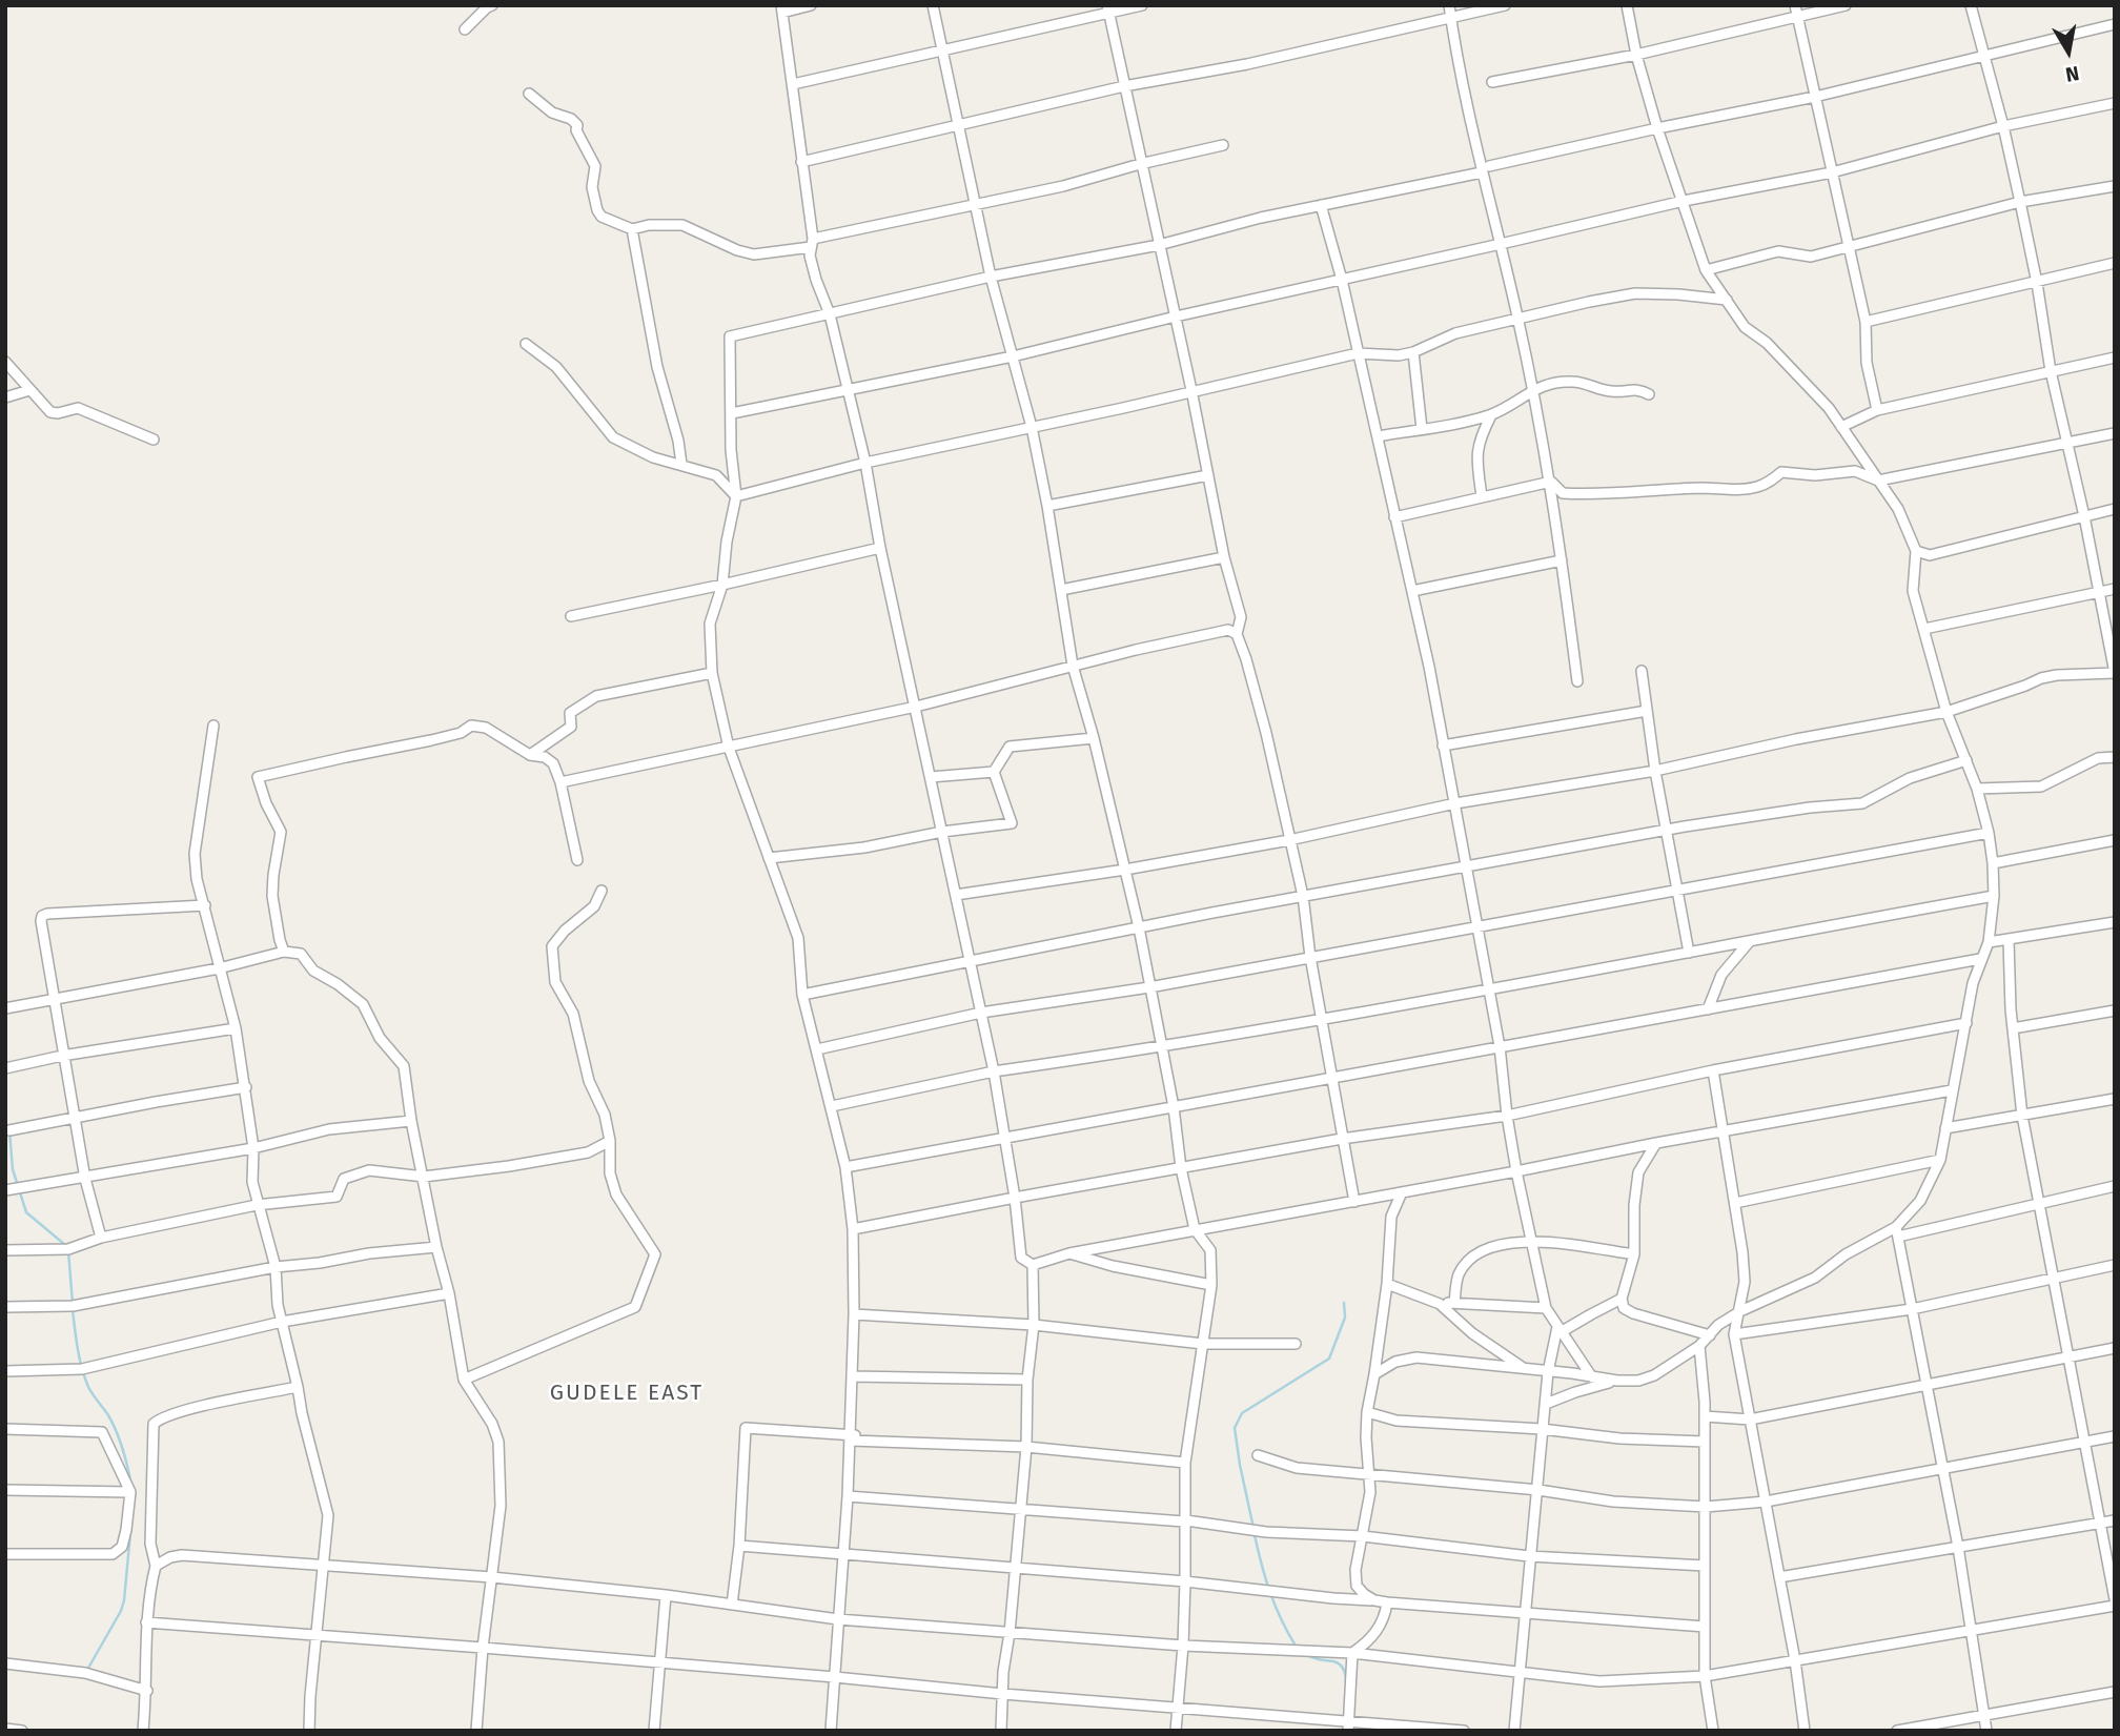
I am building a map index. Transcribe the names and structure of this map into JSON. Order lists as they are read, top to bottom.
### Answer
{
  "districts": ["GUDELE EAST"],
  "north": "bottom"
}
